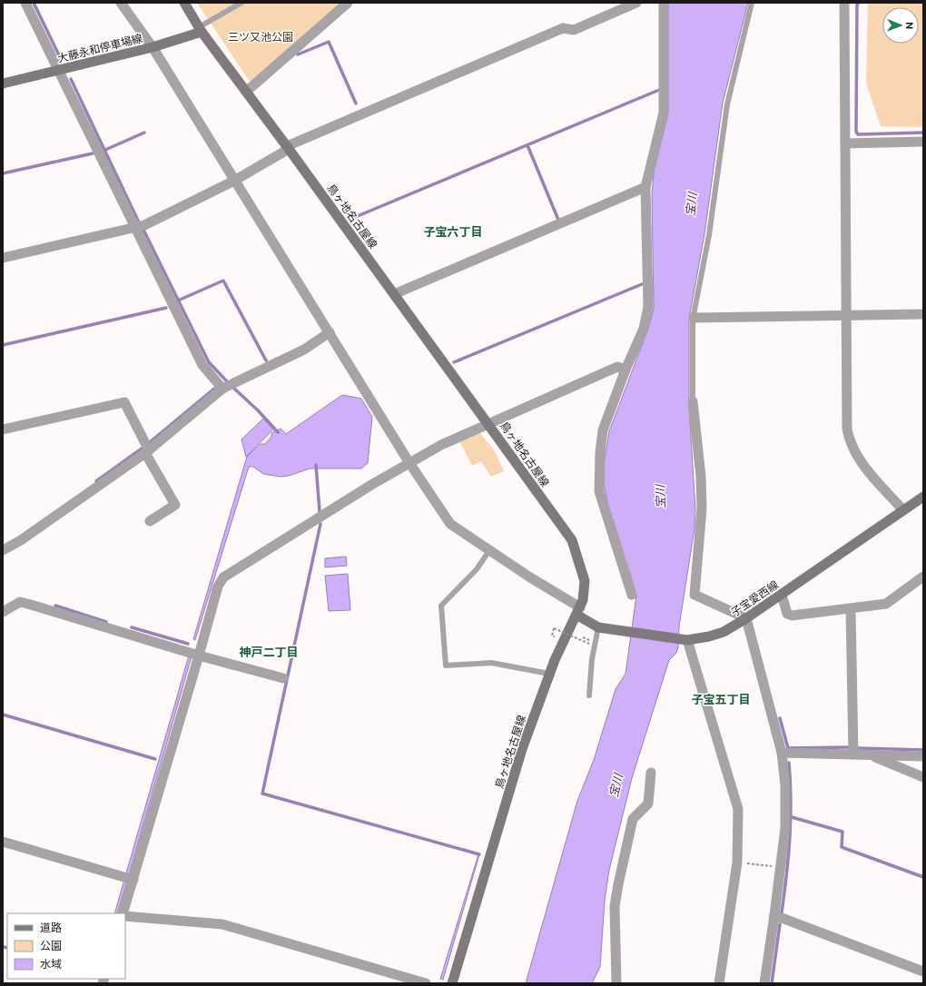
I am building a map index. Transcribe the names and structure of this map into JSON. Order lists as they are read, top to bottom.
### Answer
{
  "streets": {
    "main road": ["大藤永和停車場線", "鳥ヶ地名古屋線", "子宝愛西線"]
  },
  "crossings": [
    ["大藤永和停車場線", "鳥ヶ地名古屋線"],
    ["鳥ヶ地名古屋線", "子宝愛西線"]
  ],
  "districts": ["子宝六丁目", "神戸二丁目", "子宝五丁目"],
  "water": ["宝川"],
  "parks": ["三ツ又池公園"],
  "legend": ["道路", "公園", "水域"],
  "north": "right"
}
